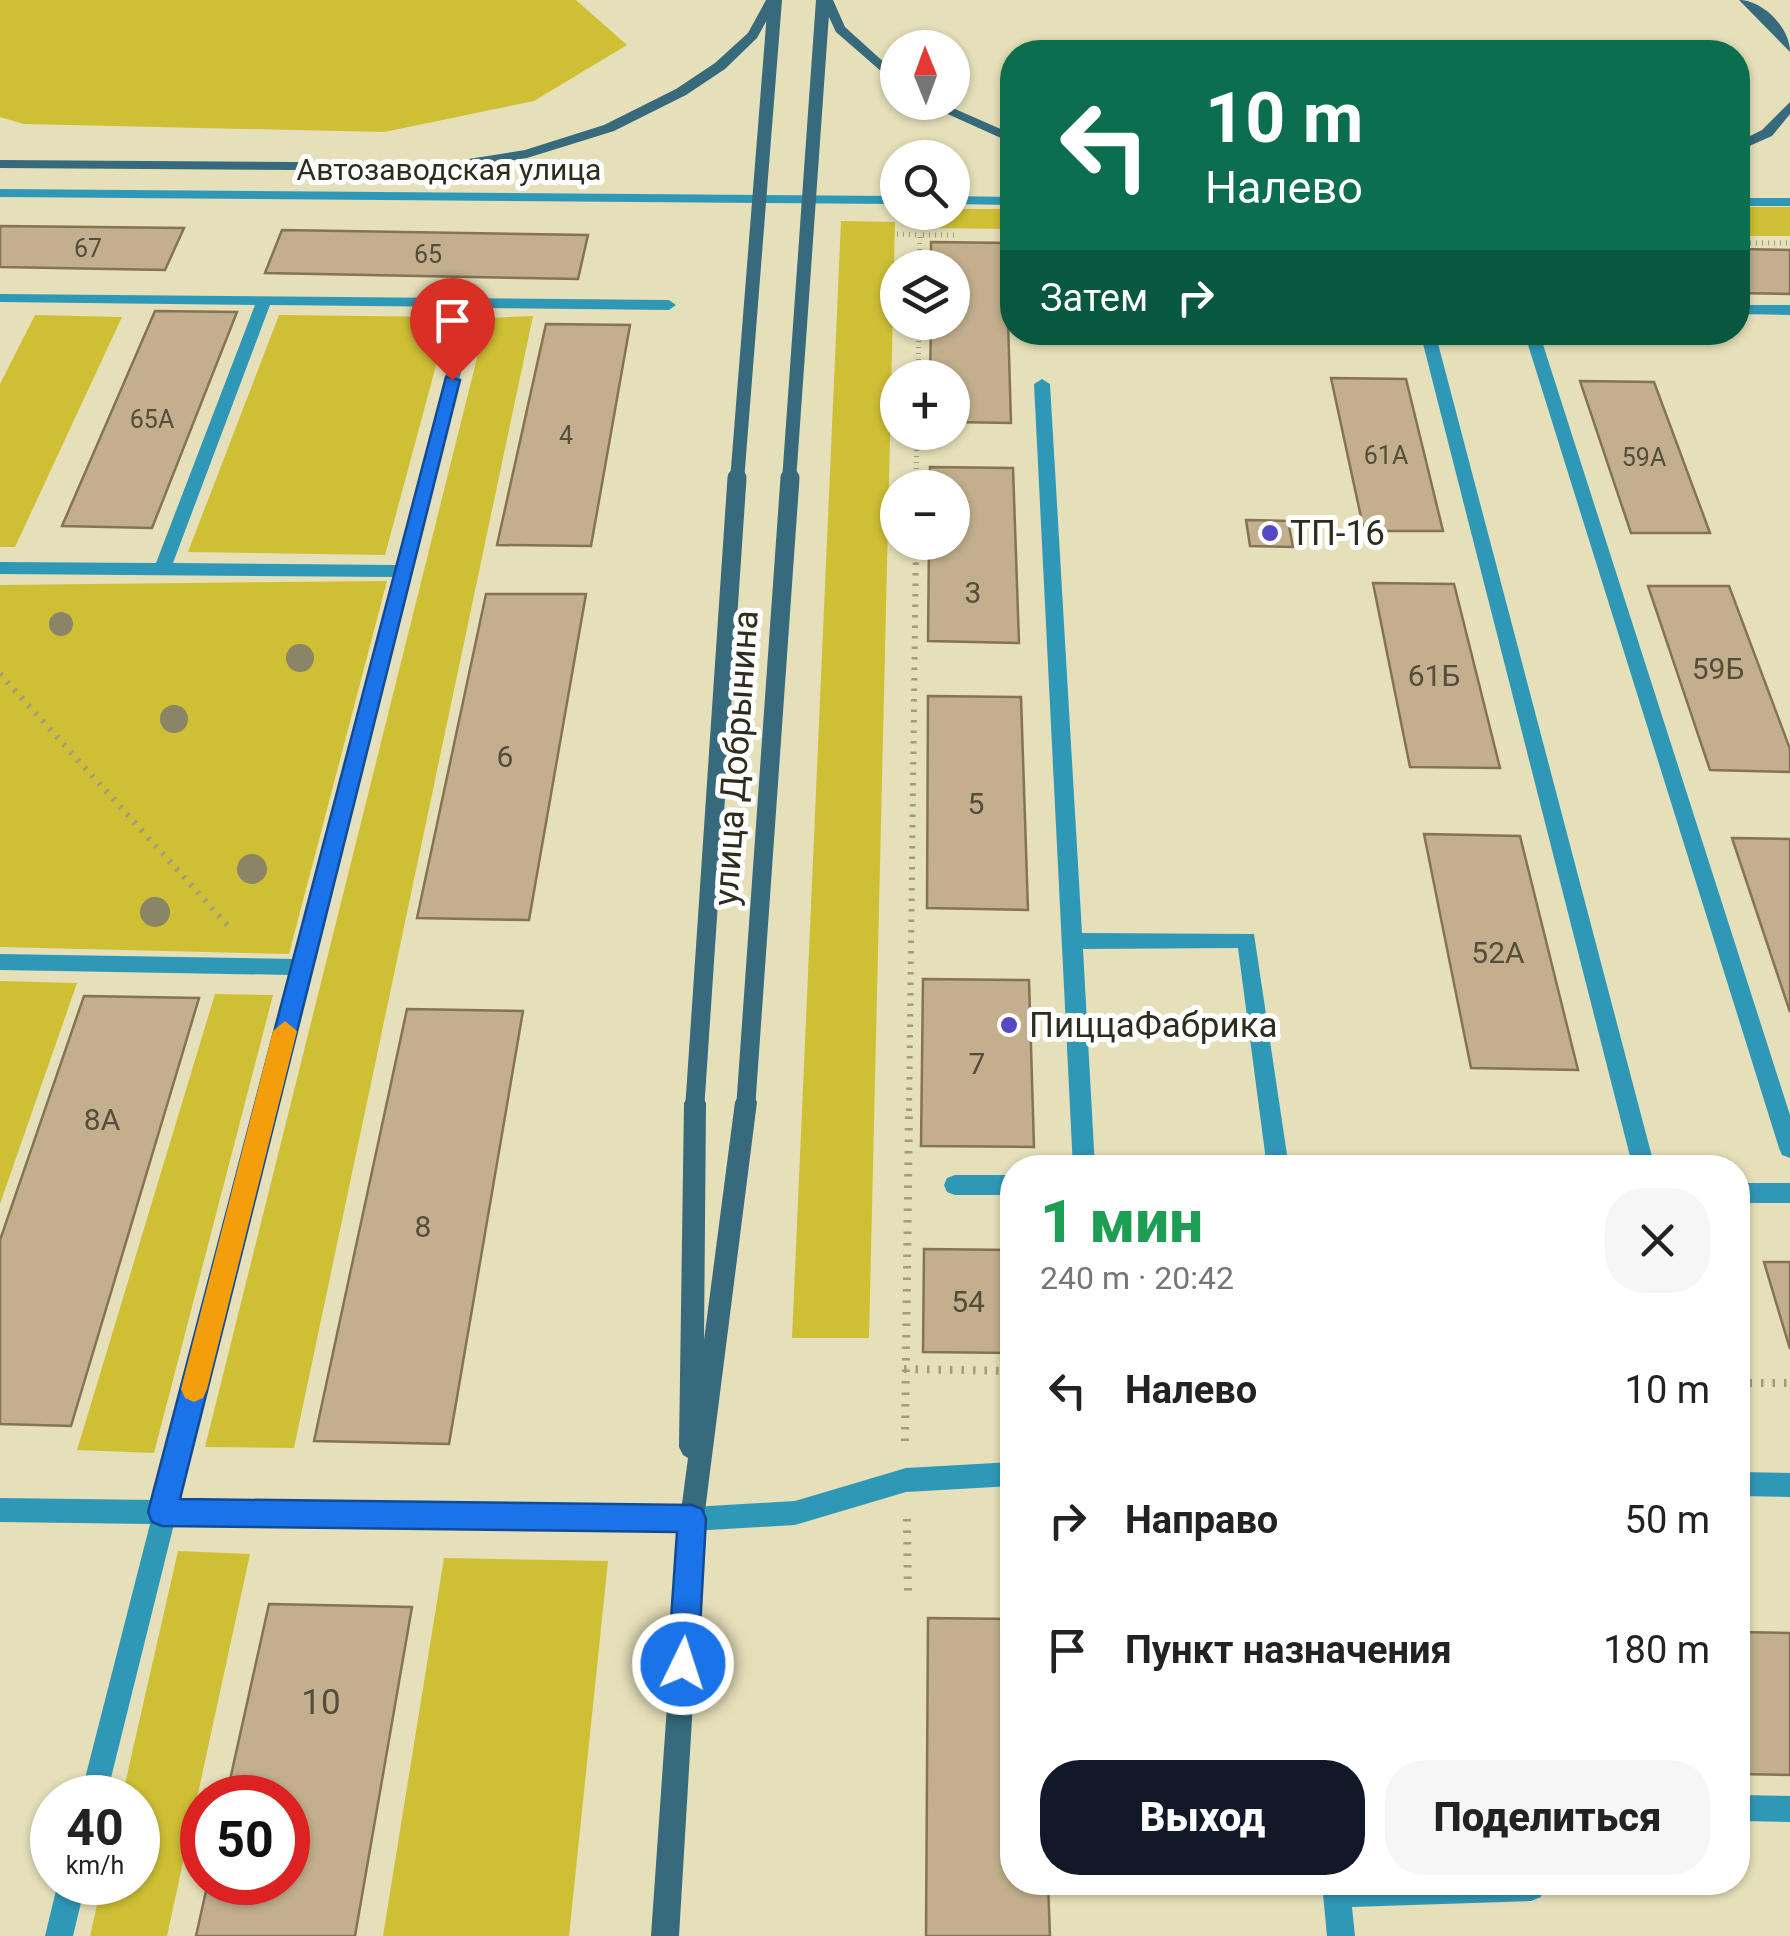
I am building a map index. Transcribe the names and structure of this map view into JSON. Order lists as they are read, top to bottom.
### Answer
{
  "streets": {
    "main road": ["улица Добрынина"],
    "street": ["Автозаводская улица"]
  },
  "places": ["ТП-16", "ПиццаФабрика"],
  "house_numbers": [
    "67",
    "65",
    "65А",
    "4",
    "61А",
    "59А",
    "3",
    "59Б",
    "61Б",
    "6",
    "5",
    "52А",
    "7",
    "8А",
    "8",
    "54",
    "10"
  ],
  "north": "top",
  "page": {
    "map_buttons": ["+", "−"],
    "turn": ["10 m", "Налево"],
    "then": "Затем",
    "heading": ["1 мин", "240 m · 20:42"],
    "list": [
      {
        "name": "Налево",
        "value": "10 m"
      },
      {
        "name": "Направо",
        "value": "50 m"
      },
      {
        "name": "Пункт назначения",
        "value": "180 m"
      }
    ],
    "buttons": ["Выход", "Поделиться"],
    "speed": "40 km/h",
    "limit": "50"
  }
}
